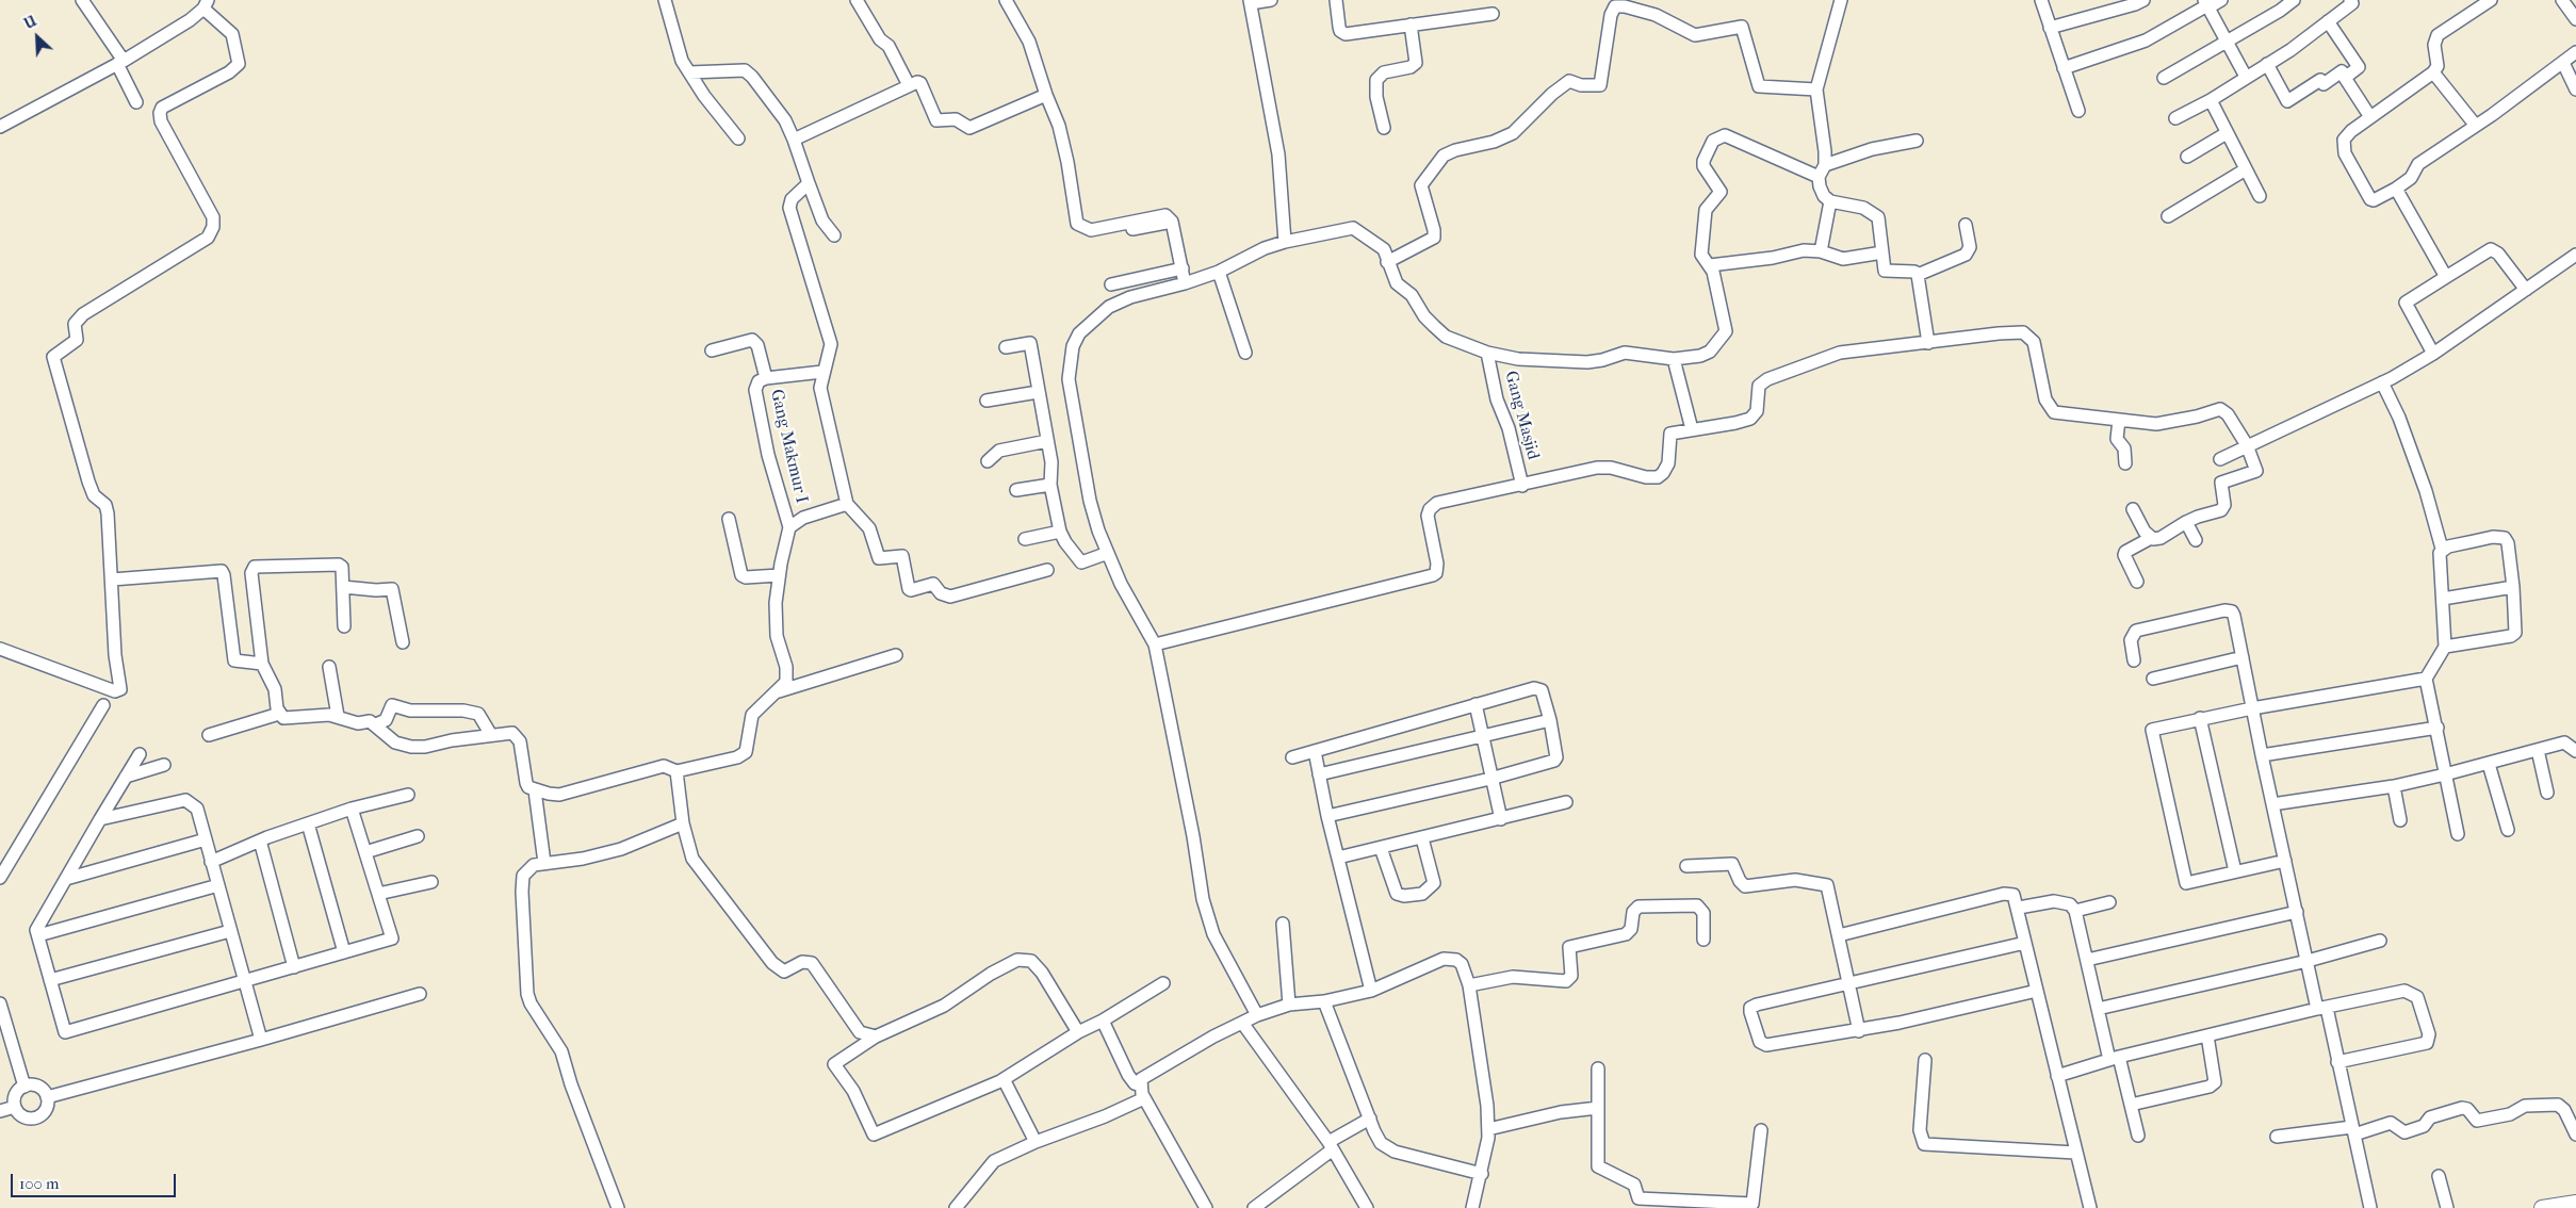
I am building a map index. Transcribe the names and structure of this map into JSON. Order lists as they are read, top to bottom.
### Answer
{
  "streets": {
    "street": ["Gang Masjid", "Gang Makmur I"]
  },
  "scale_bar": "100 m",
  "north": "top left"
}
